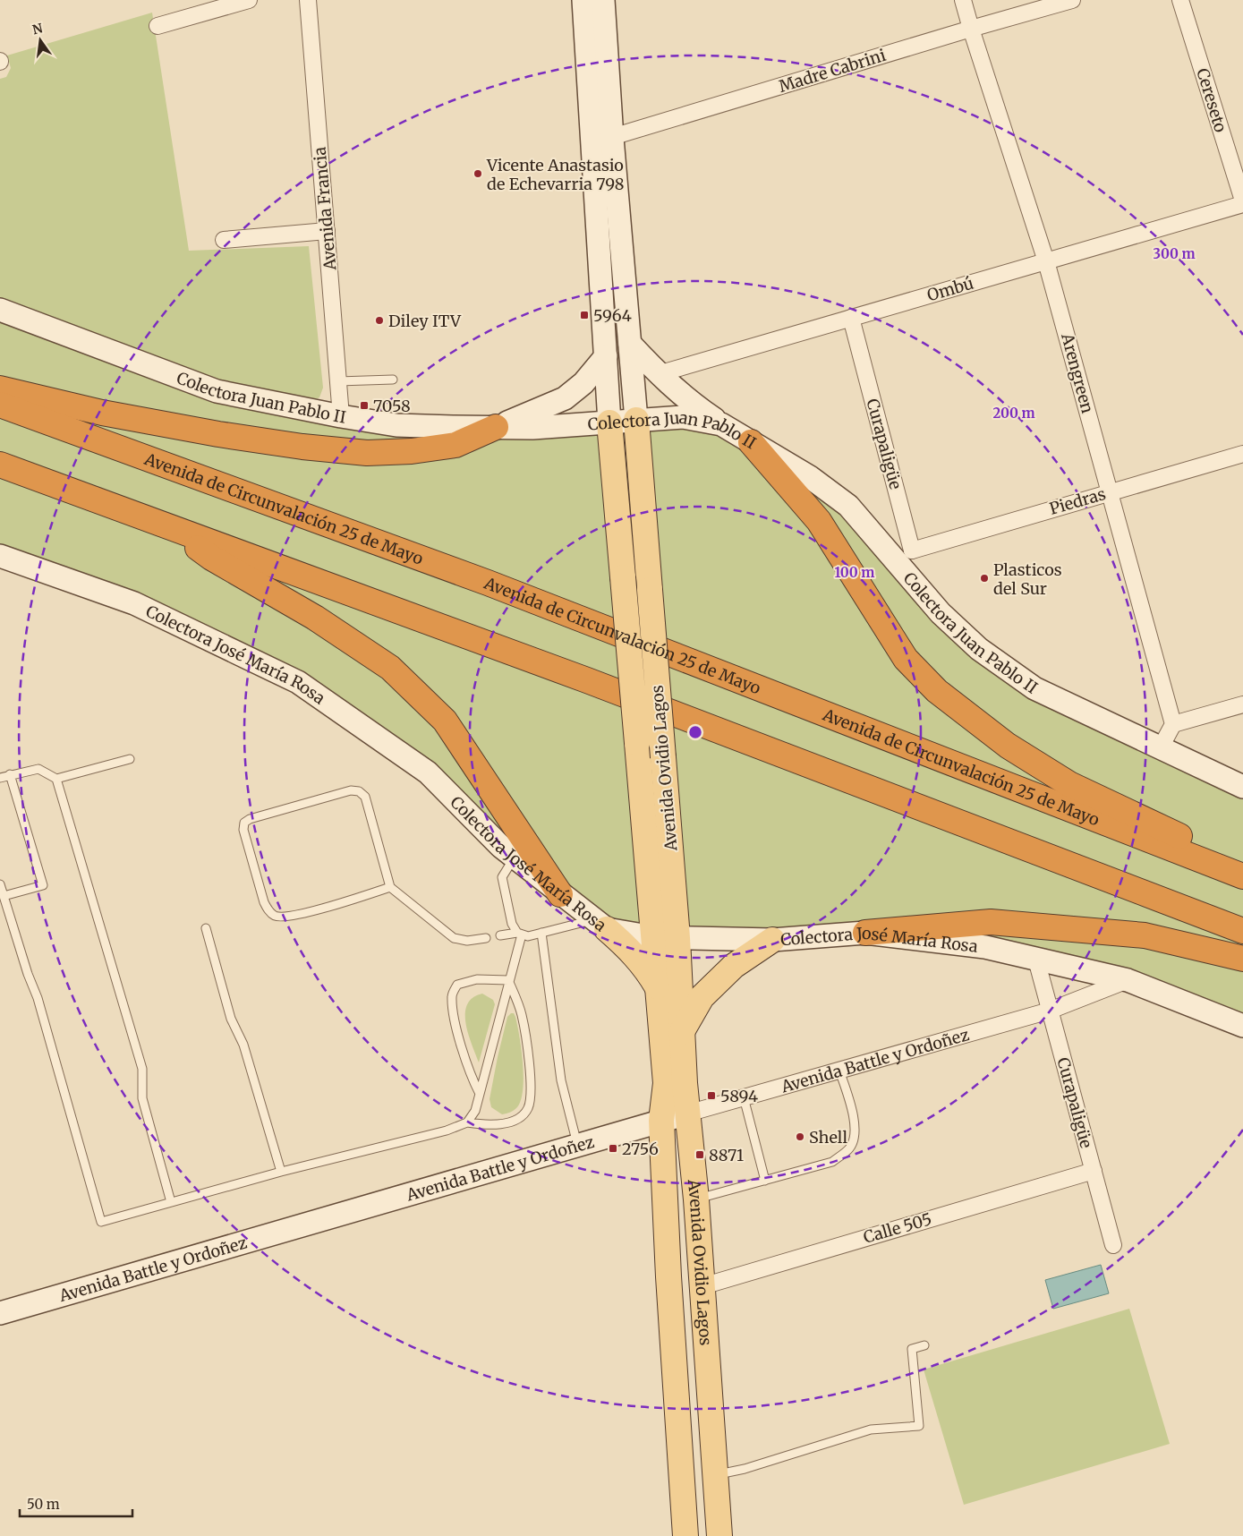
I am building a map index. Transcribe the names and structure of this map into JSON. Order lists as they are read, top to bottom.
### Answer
{
  "streets": {
    "highway": ["Avenida de Circunvalación 25 de Mayo"],
    "main road": [
      "Colectora Juan Pablo II",
      "Colectora José María Rosa",
      "Avenida Ovidio Lagos",
      "Avenida Battle y Ordoñez"
    ],
    "street": [
      "Madre Cabrini",
      "Cereseto",
      "Avenida Francia",
      "Ombú",
      "Arengreen",
      "Curapaligüe",
      "Piedras",
      "Calle 505"
    ]
  },
  "crossings": [
    ["Madre Cabrini", "Arengreen"],
    ["Madre Cabrini", "Avenida Ovidio Lagos"],
    ["Cereseto", "Ombú"],
    ["Avenida Francia", "Colectora Juan Pablo II"],
    ["Ombú", "Arengreen"],
    ["Ombú", "Curapaligüe"],
    ["Arengreen", "Piedras"],
    ["Colectora Juan Pablo II", "Curapaligüe"],
    ["Colectora Juan Pablo II", "Piedras"],
    ["Colectora Juan Pablo II", "Avenida Ovidio Lagos"],
    ["Curapaligüe", "Piedras"],
    ["Curapaligüe", "Colectora José María Rosa"],
    ["Curapaligüe", "Avenida Battle y Ordoñez"],
    ["Curapaligüe", "Calle 505"],
    ["Colectora José María Rosa", "Avenida Ovidio Lagos"],
    ["Colectora José María Rosa", "Avenida Battle y Ordoñez"],
    ["Avenida Ovidio Lagos", "Avenida Battle y Ordoñez"],
    ["Avenida Ovidio Lagos", "Calle 505"]
  ],
  "places": {
    "other": [
      "Vicente Anastasio de Echevarria 798",
      "Diley ITV",
      "Plasticos del Sur",
      "Shell"
    ],
    "transit": [
      "5964",
      "7058",
      "5894",
      "2756",
      "8871"
    ]
  },
  "scale_bar": "50 m",
  "north": "top",
  "rings": ["300 m", "200 m", "100 m"]
}
